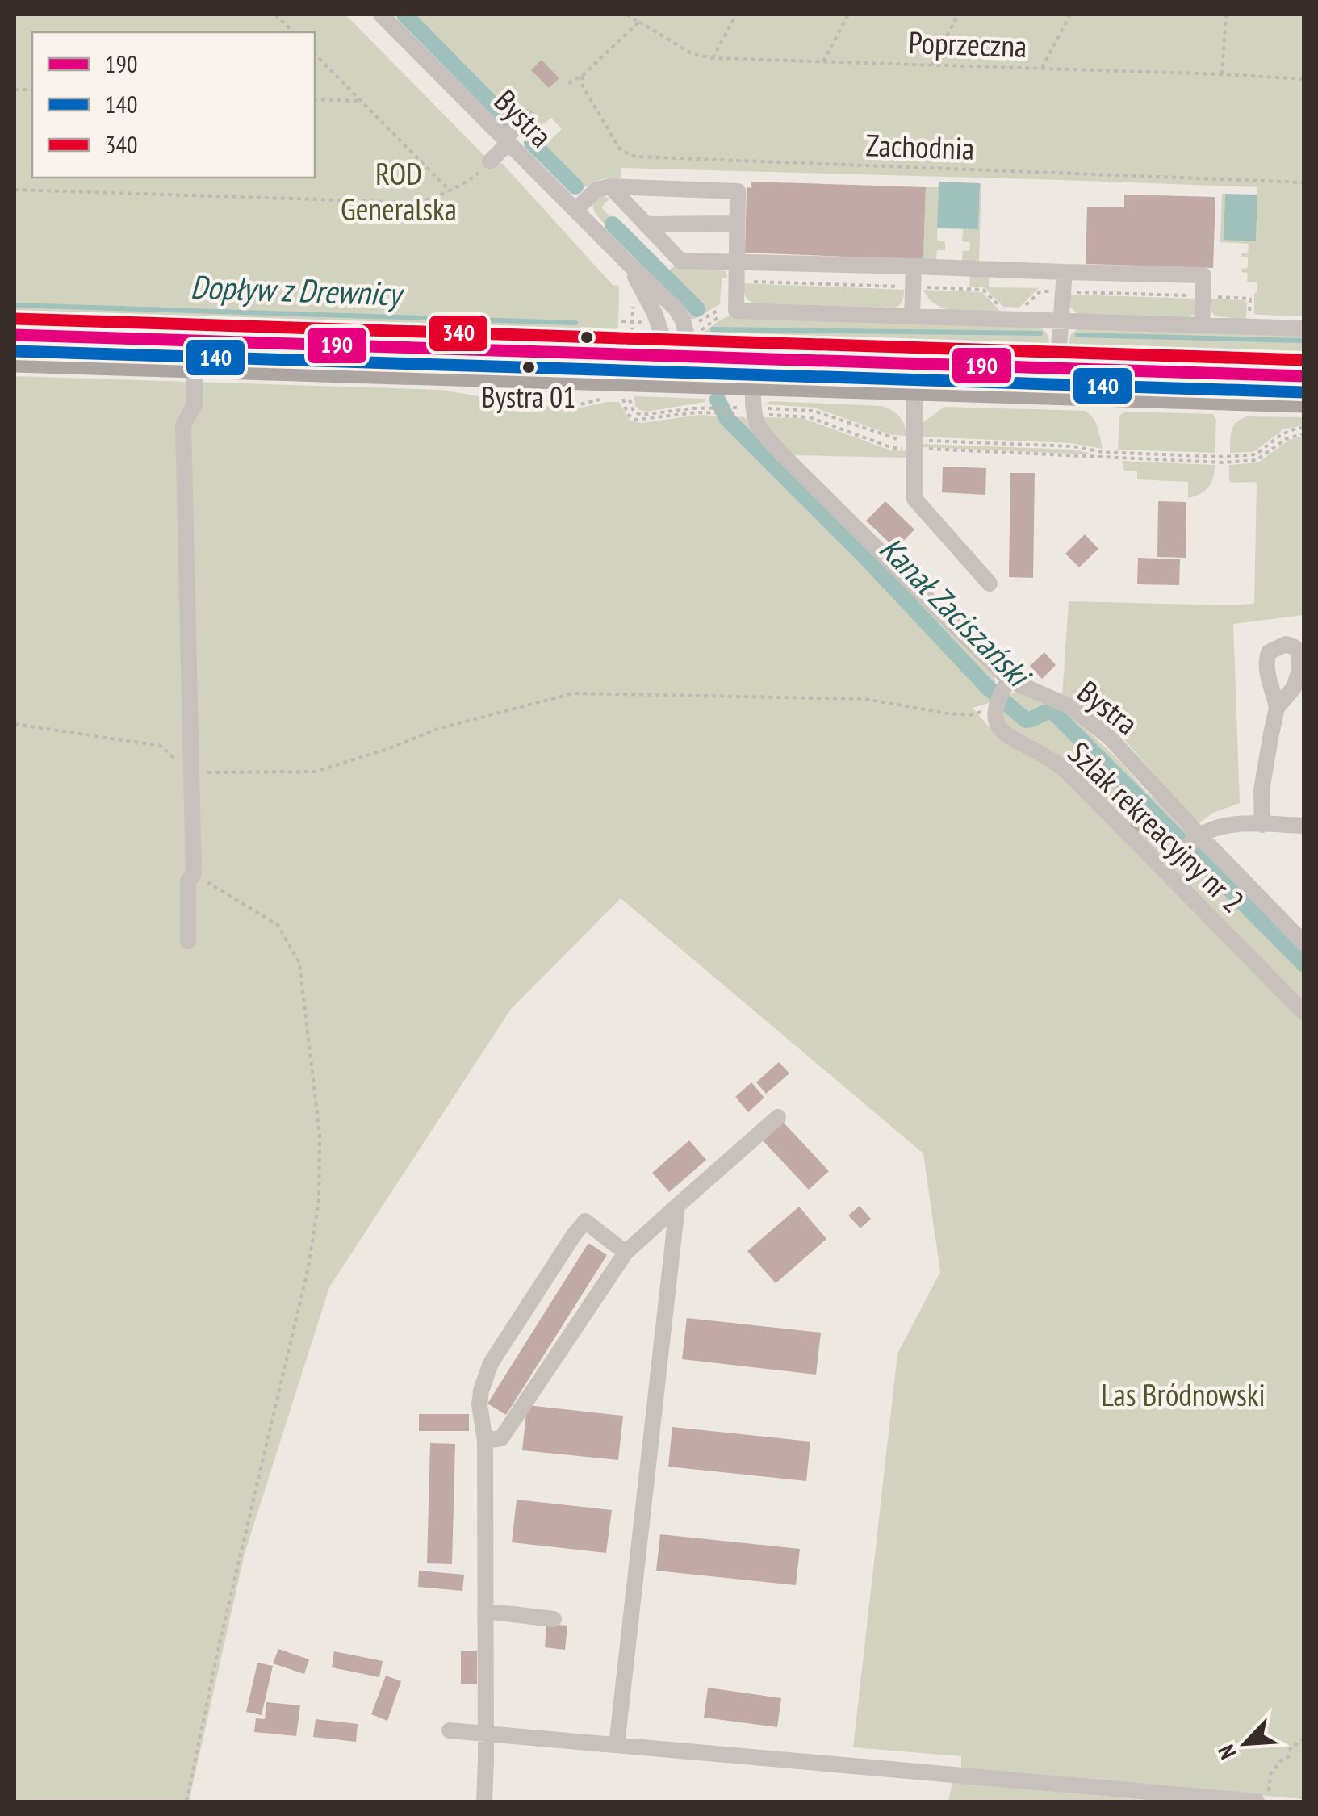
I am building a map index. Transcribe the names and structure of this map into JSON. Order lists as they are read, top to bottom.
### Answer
{
  "streets": {
    "street": ["Bystra", "Szlak rekreacyjny nr 2"],
    "path": ["Poprzeczna", "Zachodnia"]
  },
  "crossings": [
    ["Bystra", "Szlak rekreacyjny nr 2"]
  ],
  "water": ["Dopływ z Drewnicy", "Kanał Zaciszański"],
  "parks": ["ROD Generalska", "Las Bródnowski"],
  "places": ["Bystra 01"],
  "lines": ["transit line 340", "transit line 190", "transit line 140"],
  "legend": ["190", "140", "340"],
  "north": "bottom left"
}
